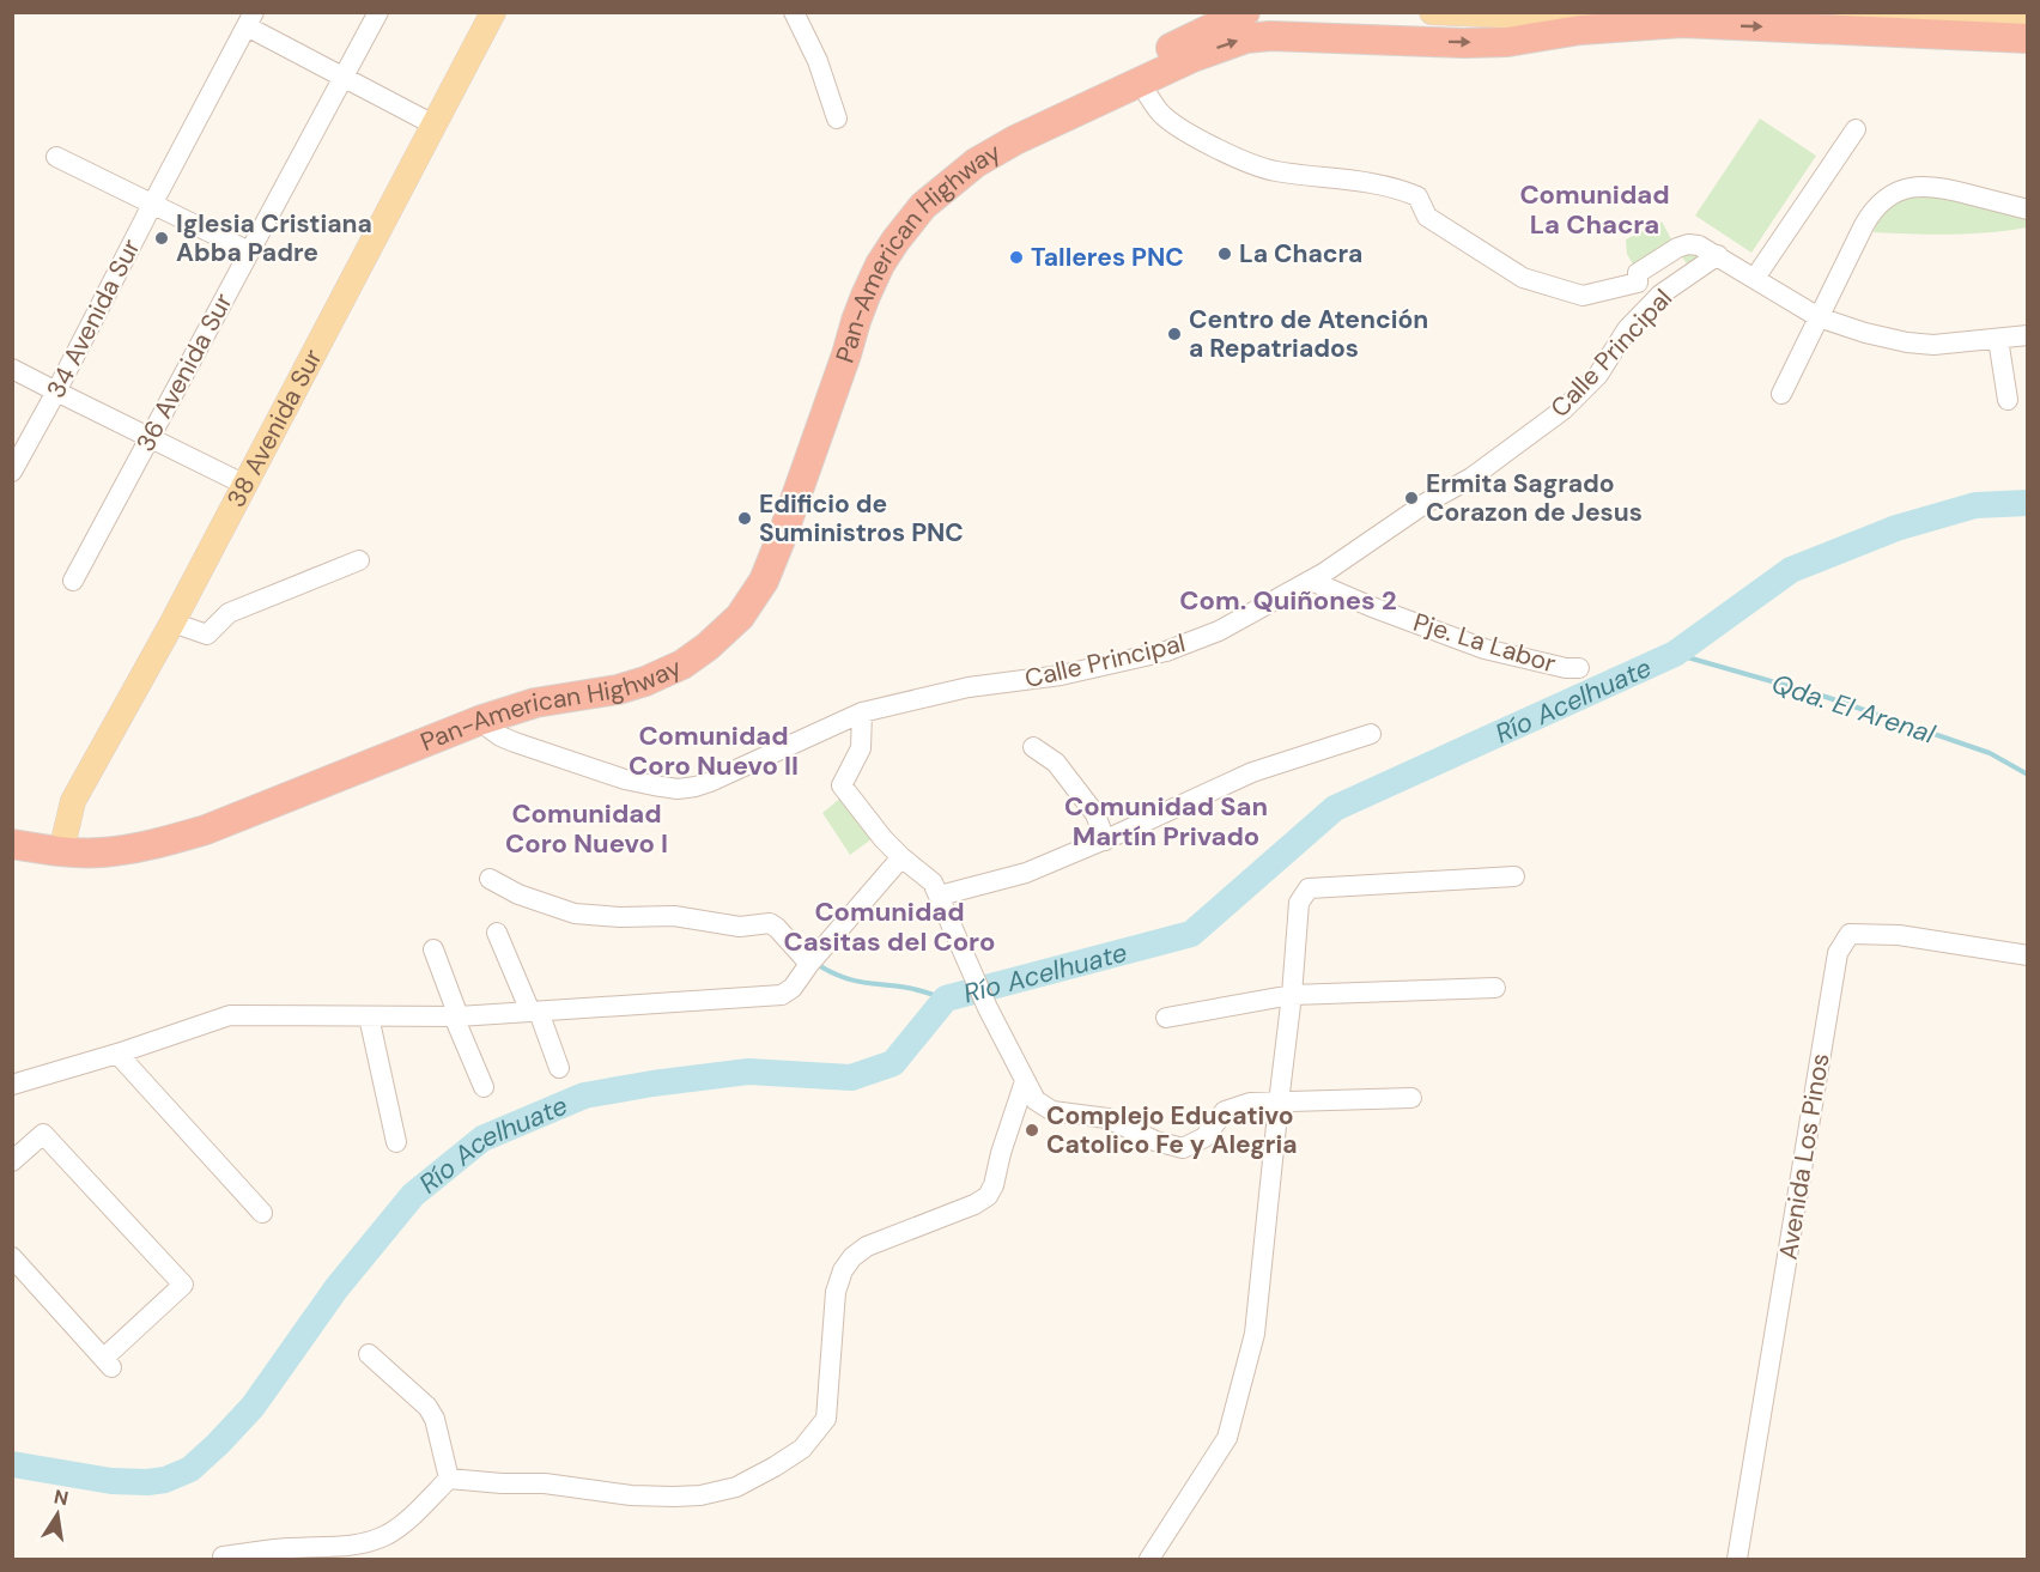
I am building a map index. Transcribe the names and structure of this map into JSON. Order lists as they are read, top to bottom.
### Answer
{
  "streets": {
    "highway": ["Pan-American Highway"],
    "main road": ["38 Avenida Sur"],
    "street": [
      "34 Avenida Sur",
      "Calle Principal",
      "36 Avenida Sur",
      "Pje. La Labor",
      "Avenida Los Pinos"
    ]
  },
  "crossings": [
    ["Pan-American Highway", "Calle Principal"],
    ["Pan-American Highway", "38 Avenida Sur"],
    ["Calle Principal", "Pje. La Labor"]
  ],
  "districts": [
    "Comunidad La Chacra",
    "Com. Quiñones 2",
    "Comunidad Coro Nuevo II",
    "Comunidad San Martín Privado",
    "Comunidad Coro Nuevo I",
    "Comunidad Casitas del Coro"
  ],
  "water": ["Río Acelhuate", "Qda. El Arenal"],
  "places": [
    "Iglesia Cristiana Abba Padre",
    "La Chacra",
    "Talleres PNC",
    "Centro de Atención a Repatriados",
    "Ermita Sagrado Corazon de Jesus",
    "Edificio de Suministros PNC",
    "Complejo Educativo Catolico Fe y Alegria"
  ],
  "north": "top"
}
